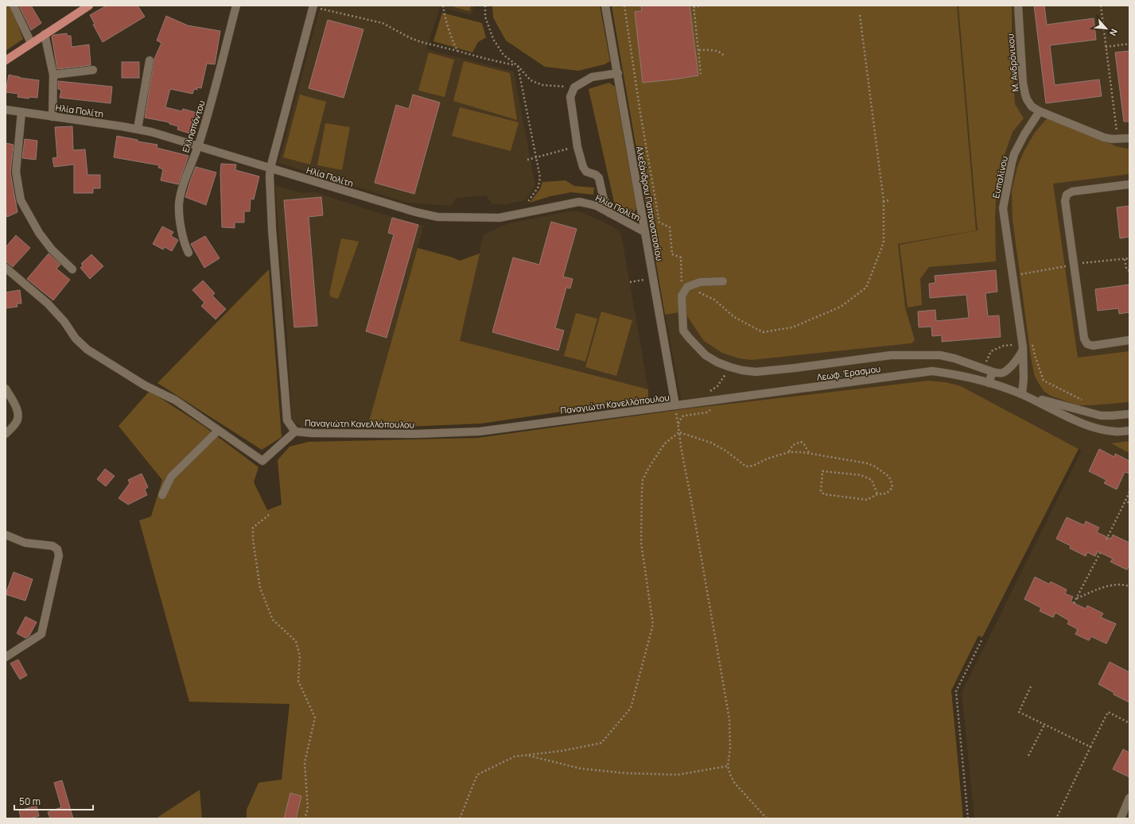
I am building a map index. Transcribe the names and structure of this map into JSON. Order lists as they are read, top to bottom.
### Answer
{
  "streets": {
    "street": [
      "Μ. Ανδρόνικου",
      "Ηλία Πολίτη",
      "Ελλησπόντου",
      "Ευπαλίνου",
      "Αλεξάνδρου Παπαναστασίου",
      "Λεωφ. Έρασμου",
      "Παναγιώτη Κανελλόπουλου"
    ]
  },
  "crossings": [
    ["Μ. Ανδρόνικου", "Ευπαλίνου"],
    ["Ηλία Πολίτη", "Ελλησπόντου"],
    ["Ηλία Πολίτη", "Αλεξάνδρου Παπαναστασίου"],
    ["Ευπαλίνου", "Λεωφ. Έρασμου"],
    ["Αλεξάνδρου Παπαναστασίου", "Λεωφ. Έρασμου"],
    ["Αλεξάνδρου Παπαναστασίου", "Παναγιώτη Κανελλόπουλου"],
    ["Λεωφ. Έρασμου", "Παναγιώτη Κανελλόπουλου"]
  ],
  "scale_bar": "50 m",
  "north": "bottom right"
}
